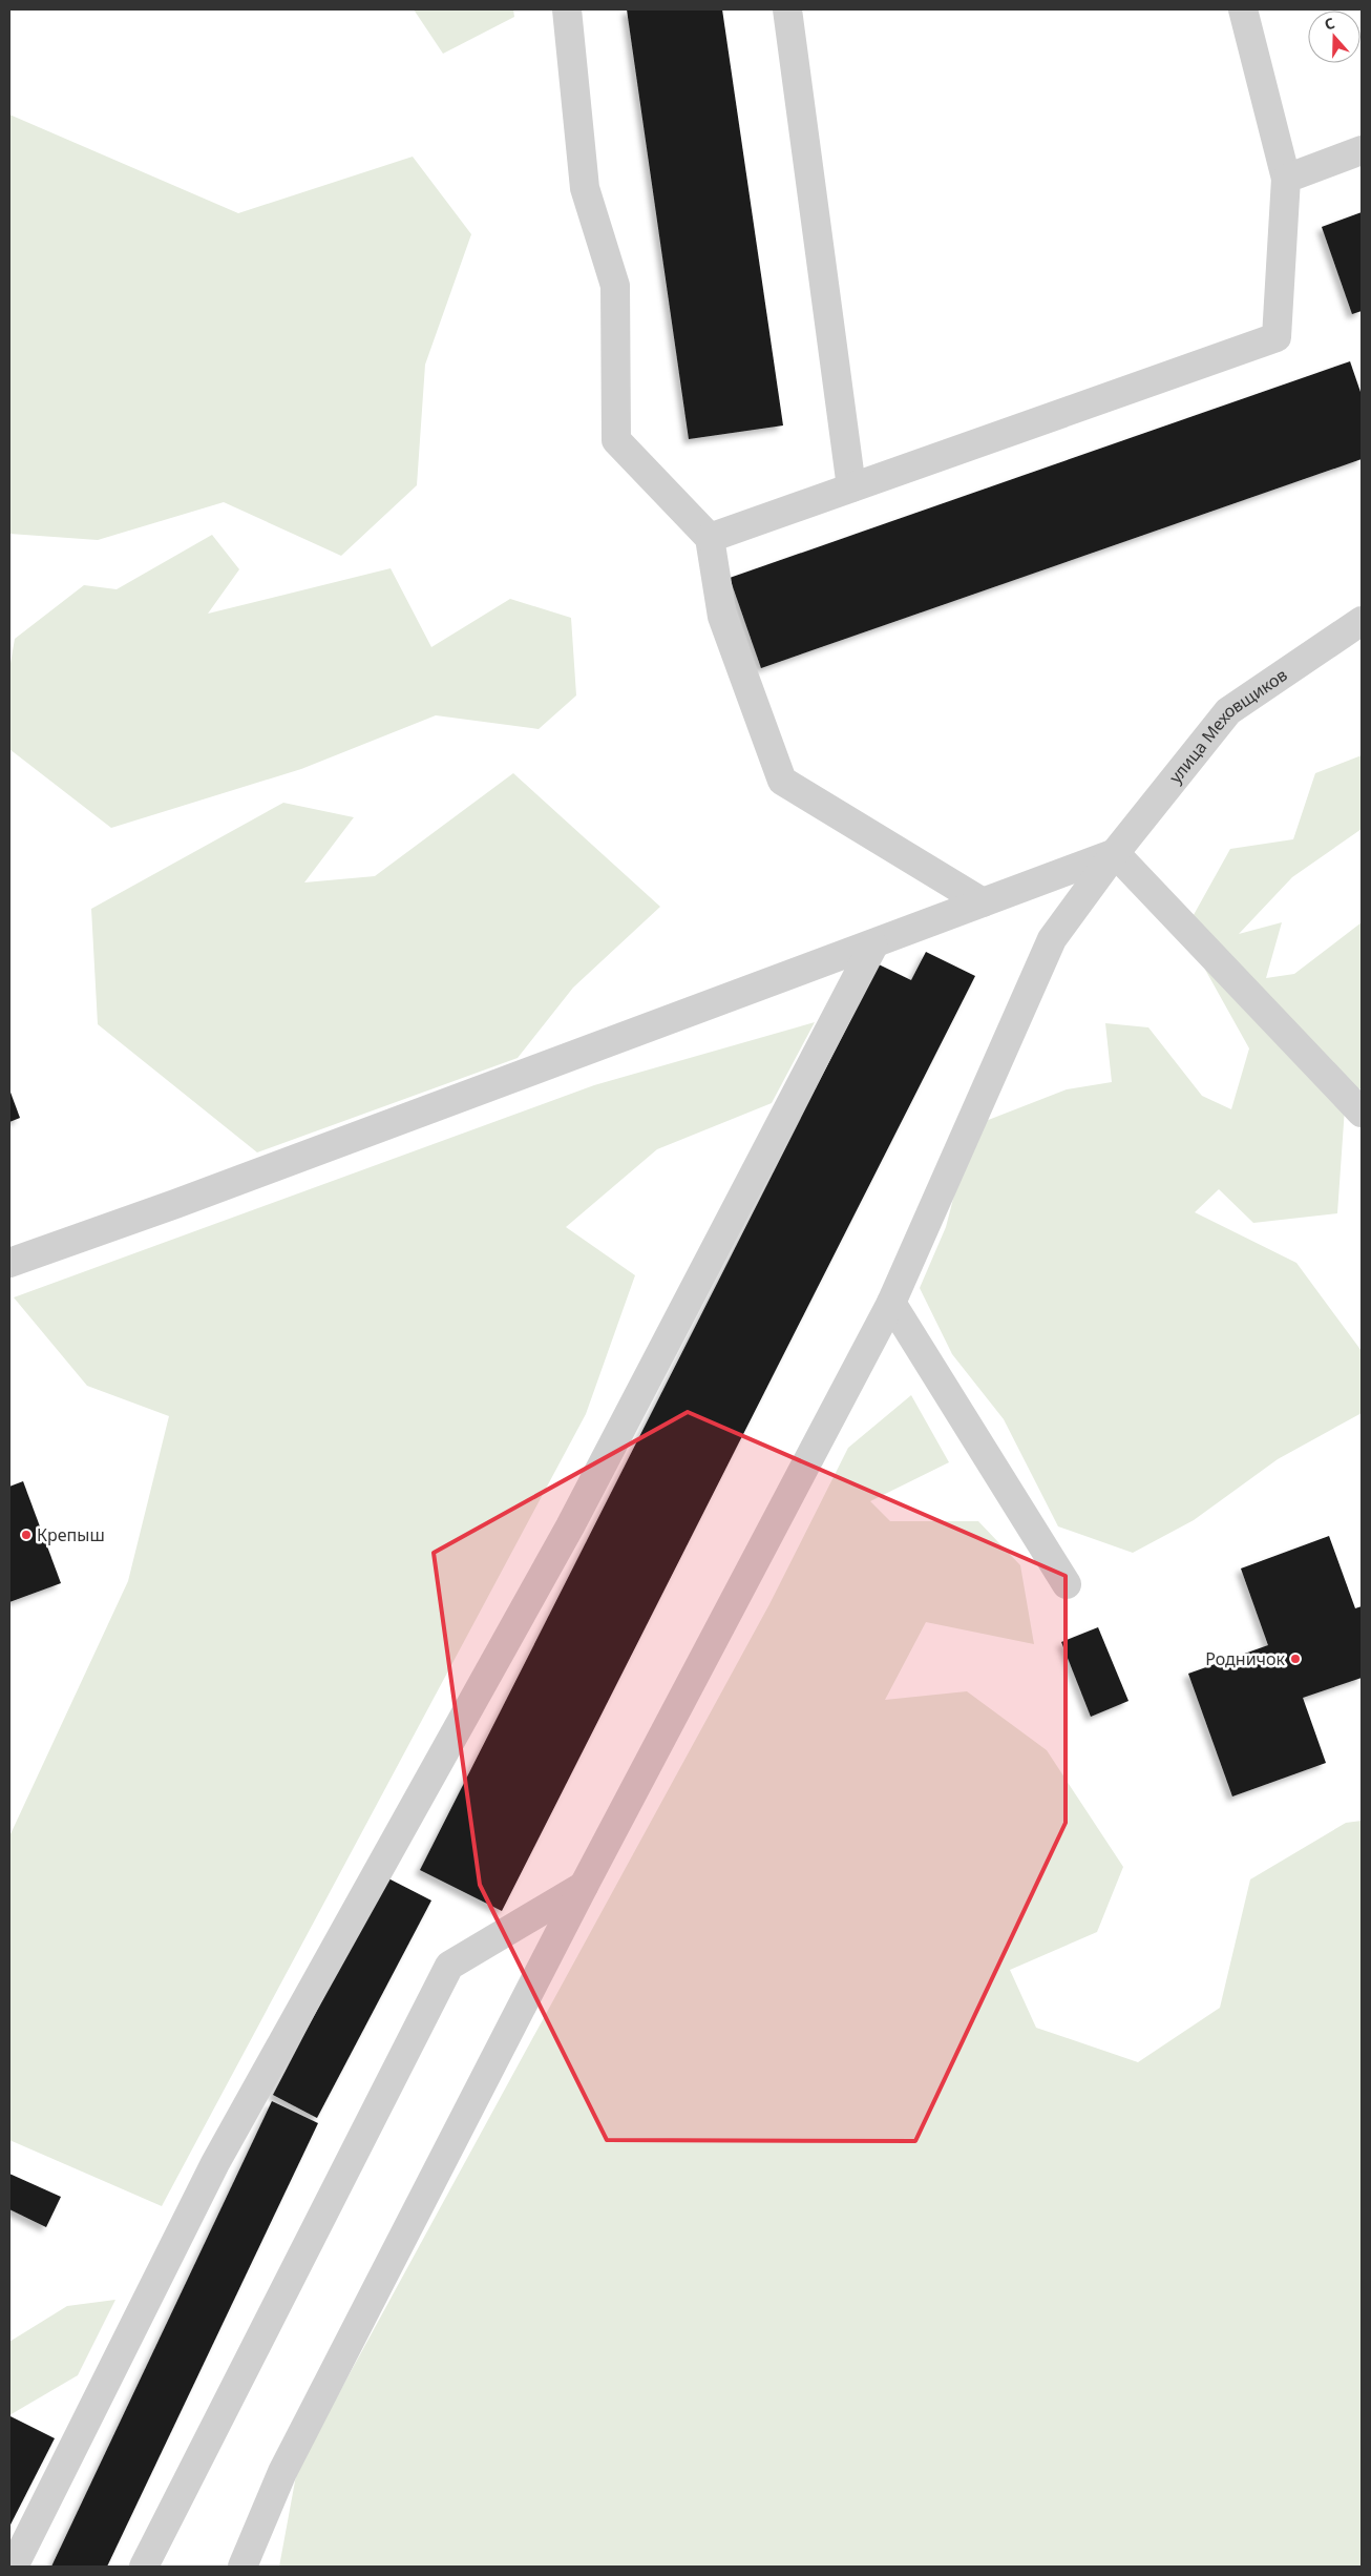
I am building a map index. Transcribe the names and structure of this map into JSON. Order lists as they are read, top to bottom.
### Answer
{
  "streets": {
    "street": ["улица Меховщиков"]
  },
  "places": ["Крепыш", "Родничок"],
  "north": "top"
}
